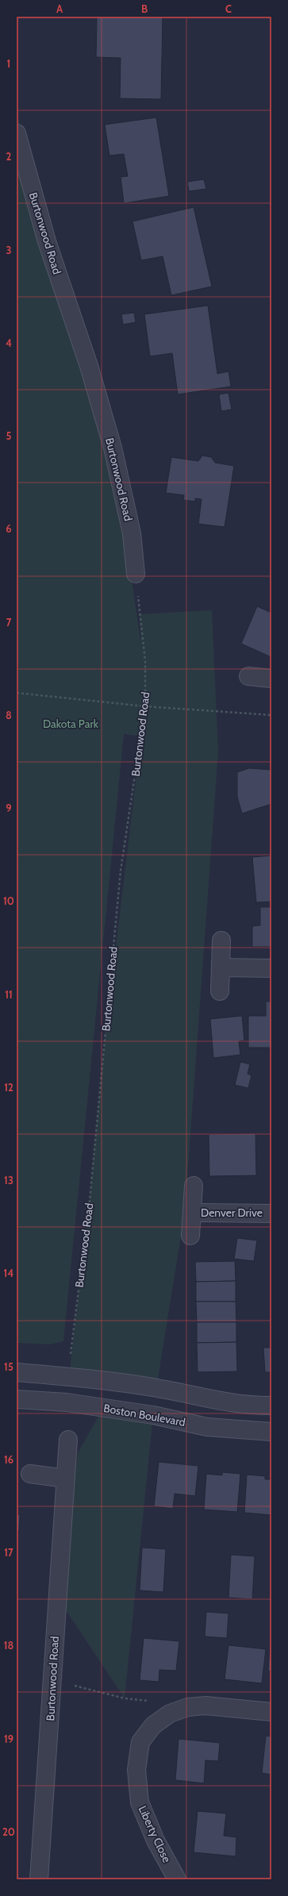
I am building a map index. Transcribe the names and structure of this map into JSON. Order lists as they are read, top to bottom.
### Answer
{
  "streets": {
    "street": [
      "Burtonwood Road",
      "Denver Drive",
      "Boston Boulevard",
      "Liberty Close"
    ]
  },
  "parks": ["Dakota Park"],
  "grid": {
    "columns": ["A", "B", "C"],
    "rows": [
      "1",
      "2",
      "3",
      "4",
      "5",
      "6",
      "7",
      "8",
      "9",
      "10",
      "11",
      "12",
      "13",
      "14",
      "15",
      "16",
      "17",
      "18",
      "19",
      "20"
    ]
  }
}
